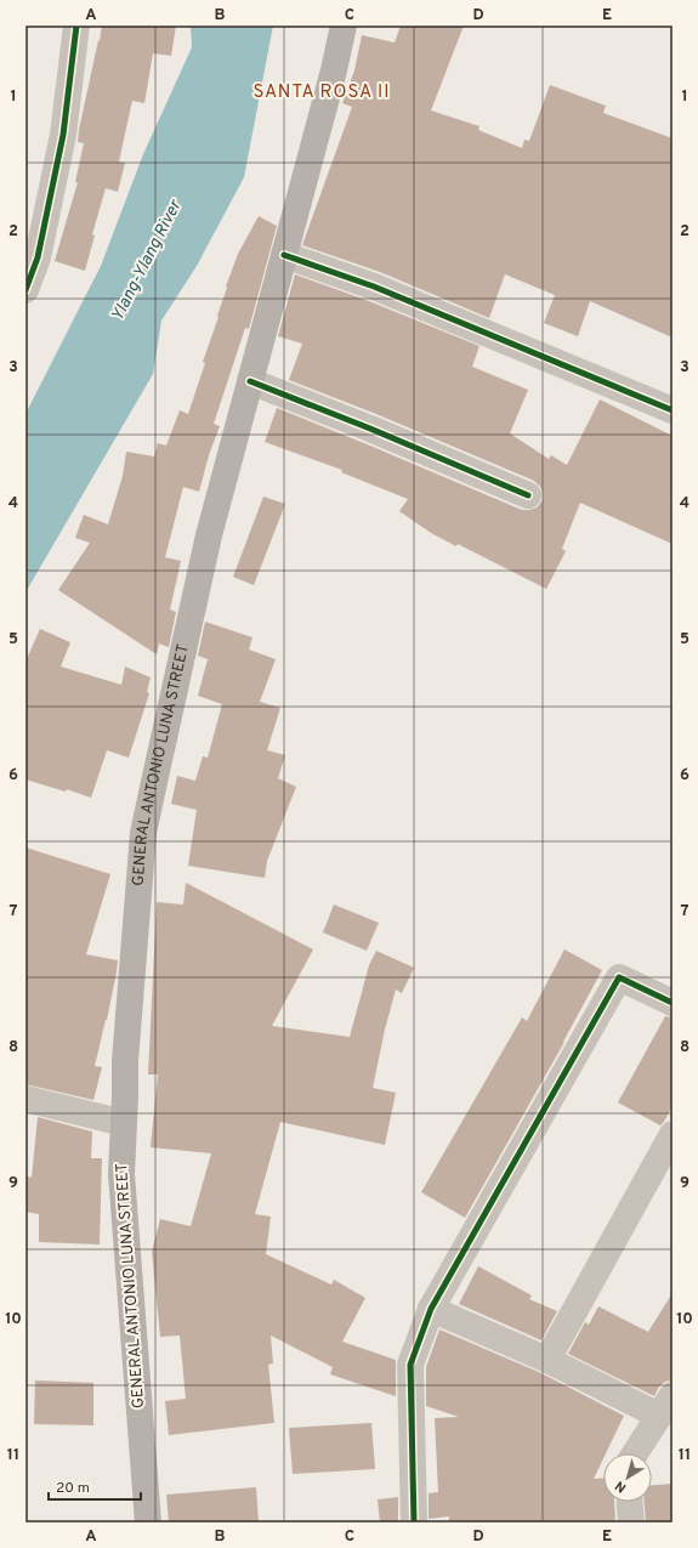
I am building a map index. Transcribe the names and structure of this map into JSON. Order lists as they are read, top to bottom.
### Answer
{
  "streets": {
    "main road": ["GENERAL ANTONIO LUNA STREET"]
  },
  "districts": ["SANTA ROSA II"],
  "water": ["Ylang-Ylang River"],
  "scale_bar": "20 m",
  "north": "bottom left",
  "grid": {
    "columns": [
      "A",
      "B",
      "C",
      "D",
      "E"
    ],
    "rows": [
      "1",
      "2",
      "3",
      "4",
      "5",
      "6",
      "7",
      "8",
      "9",
      "10",
      "11"
    ]
  }
}
